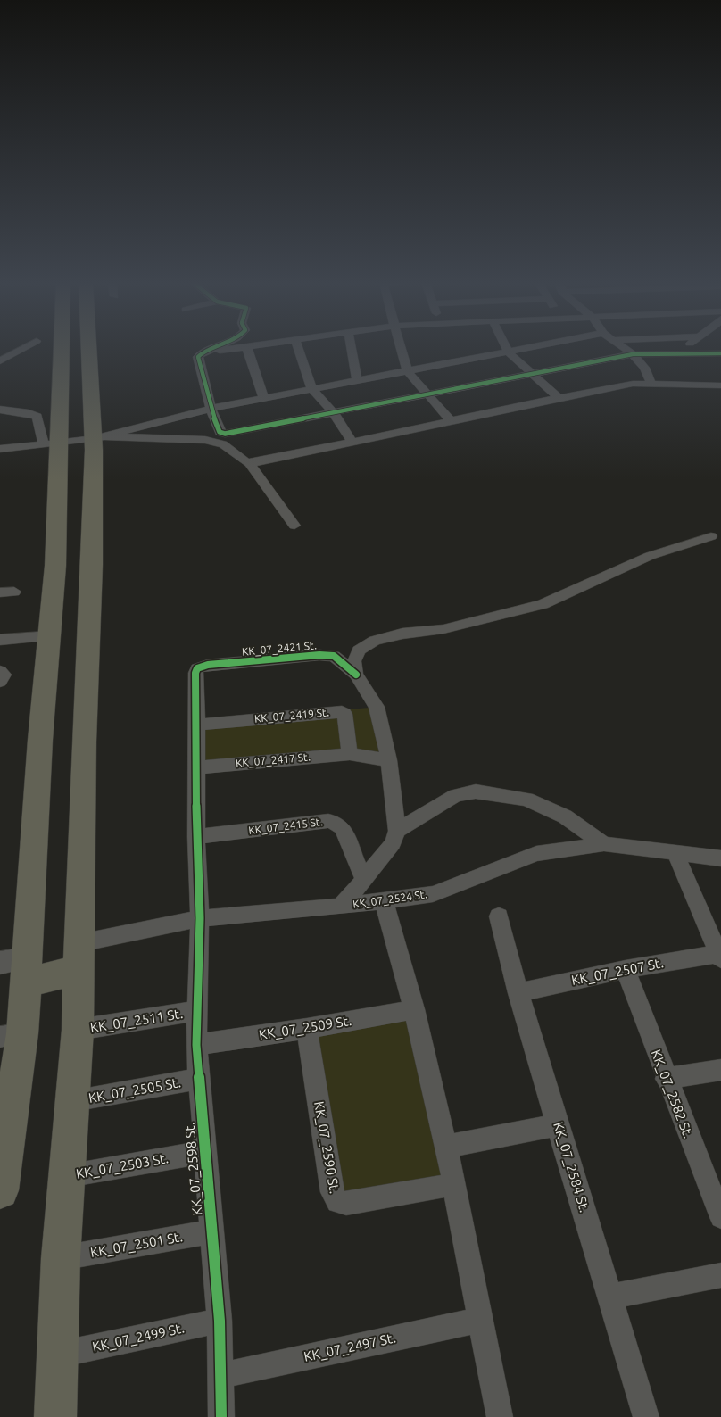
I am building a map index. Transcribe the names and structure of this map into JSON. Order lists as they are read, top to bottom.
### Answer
{
  "streets": {
    "street": [
      "KK_07_2421 St.",
      "KK_07_2419 St.",
      "KK_07_2417 St.",
      "KK_07_2415 St.",
      "KK_07_2524 St.",
      "KK_07_2507 St.",
      "KK_07_2511 St.",
      "KK_07_2509 St.",
      "KK_07_2505 St.",
      "KK_07_2582 St.",
      "KK_07_2590 St.",
      "KK_07_2503 St.",
      "KK_07_2584 St.",
      "KK_07_2598 St.",
      "KK_07_2501 St.",
      "KK_07_2499 St.",
      "KK_07_2497 St."
    ]
  },
  "crossings": [
    ["KK_07_2421 St.", "KK_07_2417 St."],
    ["KK_07_2421 St.", "KK_07_2598 St."],
    ["KK_07_2419 St.", "KK_07_2417 St."],
    ["KK_07_2419 St.", "KK_07_2598 St."],
    ["KK_07_2417 St.", "KK_07_2598 St."],
    ["KK_07_2415 St.", "KK_07_2598 St."],
    ["KK_07_2524 St.", "KK_07_2598 St."],
    ["KK_07_2507 St.", "KK_07_2582 St."],
    ["KK_07_2507 St.", "KK_07_2584 St."],
    ["KK_07_2511 St.", "KK_07_2598 St."],
    ["KK_07_2509 St.", "KK_07_2590 St."],
    ["KK_07_2509 St.", "KK_07_2598 St."],
    ["KK_07_2505 St.", "KK_07_2598 St."],
    ["KK_07_2503 St.", "KK_07_2598 St."],
    ["KK_07_2598 St.", "KK_07_2501 St."],
    ["KK_07_2598 St.", "KK_07_2499 St."],
    ["KK_07_2598 St.", "KK_07_2497 St."]
  ]
}
